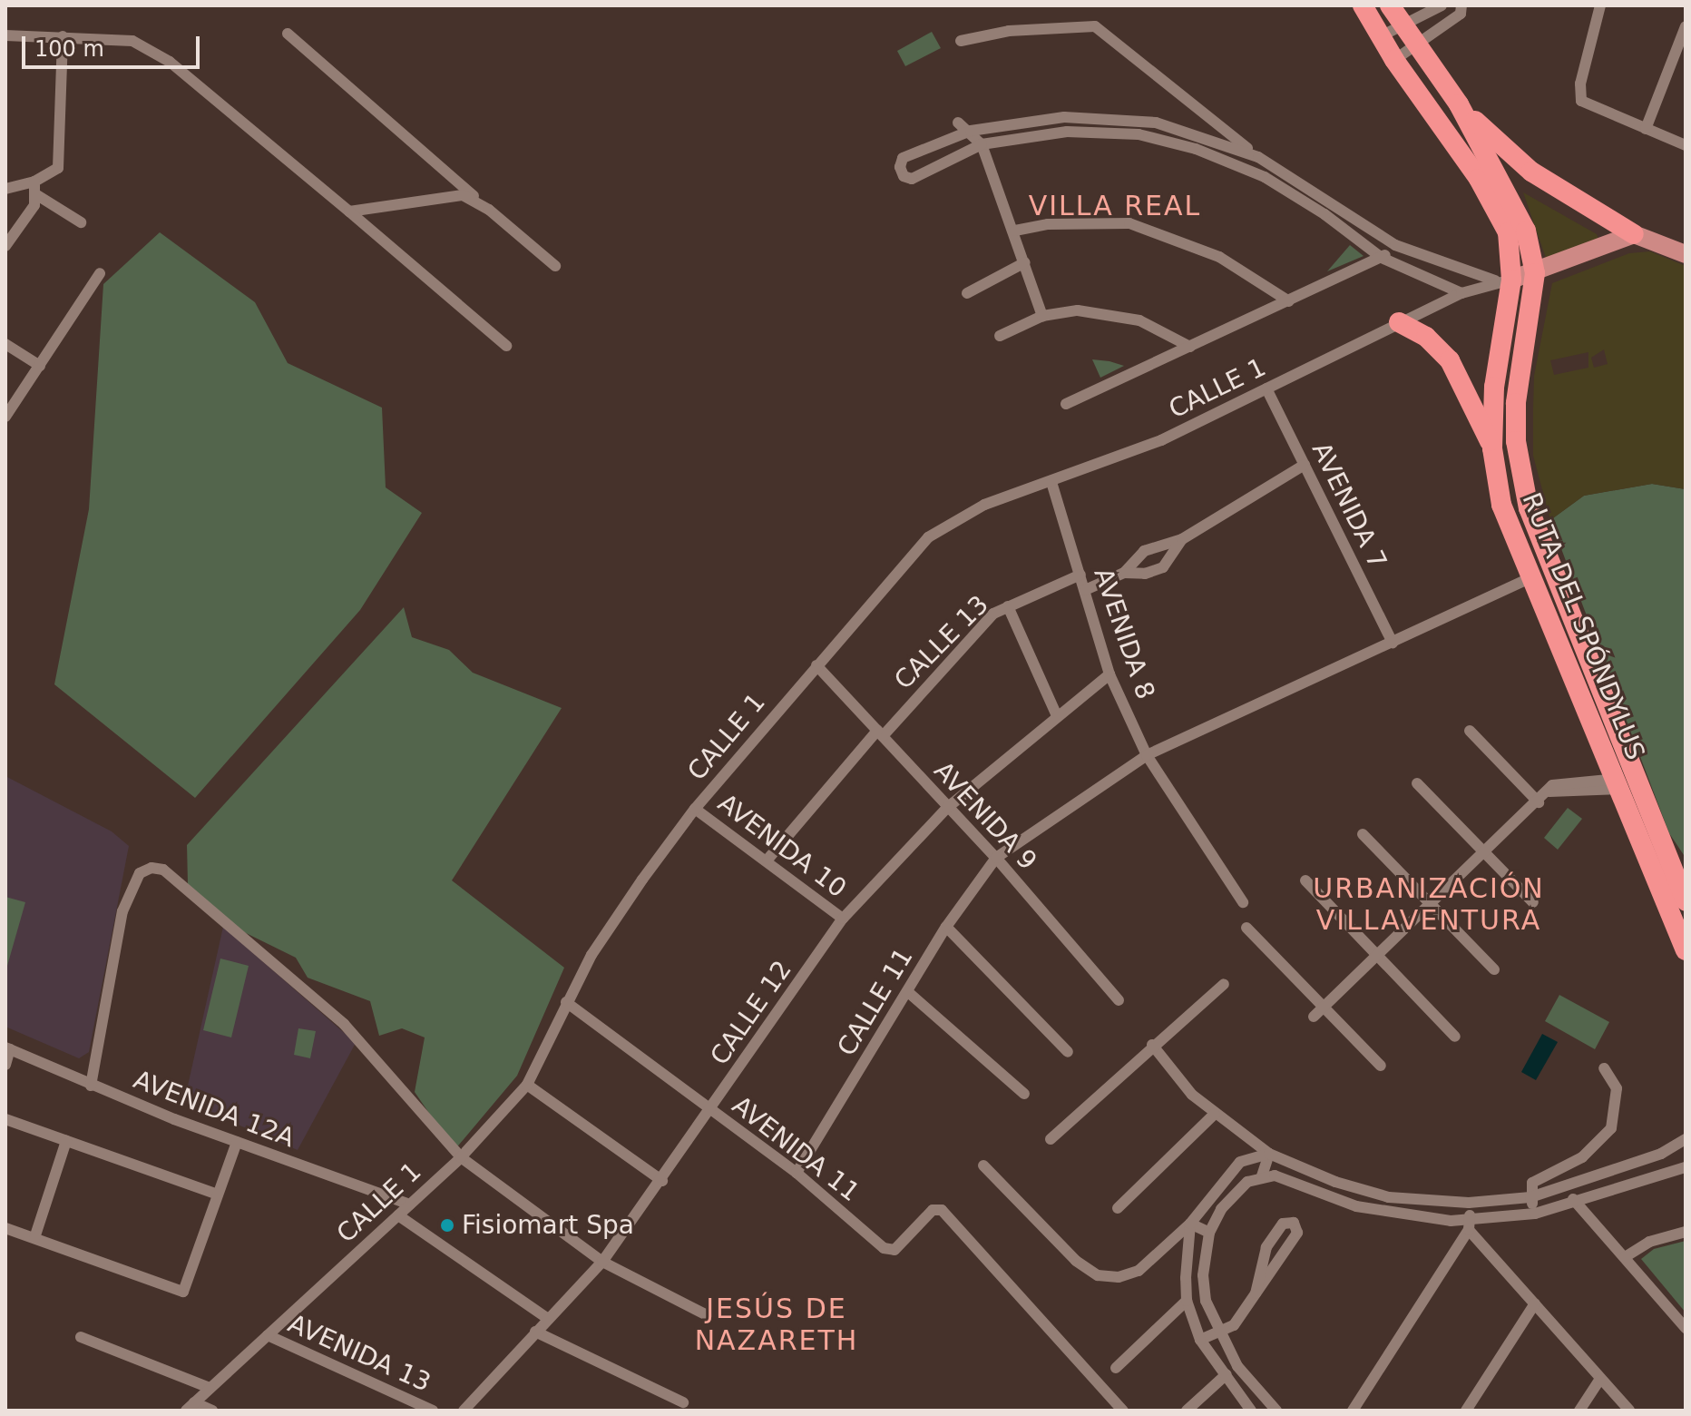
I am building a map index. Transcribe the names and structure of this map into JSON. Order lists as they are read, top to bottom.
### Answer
{
  "streets": {
    "highway": ["RUTA DEL SPÓNDYLUS"],
    "street": [
      "CALLE 1",
      "AVENIDA 7",
      "AVENIDA 8",
      "CALLE 13",
      "AVENIDA 9",
      "AVENIDA 10",
      "CALLE 11",
      "CALLE 12",
      "AVENIDA 12A",
      "AVENIDA 11",
      "AVENIDA 13"
    ]
  },
  "crossings": [
    ["CALLE 1", "AVENIDA 7"],
    ["CALLE 1", "RUTA DEL SPÓNDYLUS"],
    ["CALLE 1", "AVENIDA 8"],
    ["CALLE 1", "AVENIDA 9"],
    ["CALLE 1", "AVENIDA 10"],
    ["CALLE 1", "AVENIDA 12A"],
    ["CALLE 1", "AVENIDA 11"],
    ["CALLE 1", "AVENIDA 13"],
    ["AVENIDA 7", "CALLE 11"],
    ["RUTA DEL SPÓNDYLUS", "CALLE 11"],
    ["AVENIDA 8", "CALLE 13"],
    ["AVENIDA 8", "CALLE 11"],
    ["AVENIDA 8", "CALLE 12"],
    ["CALLE 13", "AVENIDA 9"],
    ["CALLE 13", "AVENIDA 10"],
    ["AVENIDA 9", "CALLE 11"],
    ["AVENIDA 9", "CALLE 12"],
    ["AVENIDA 10", "CALLE 12"],
    ["CALLE 11", "AVENIDA 11"],
    ["CALLE 12", "AVENIDA 11"]
  ],
  "districts": ["VILLA REAL", "URBANIZACIÓN VILLAVENTURA", "JESÚS DE NAZARETH"],
  "places": ["Fisiomart Spa"],
  "scale_bar": "100 m"
}
